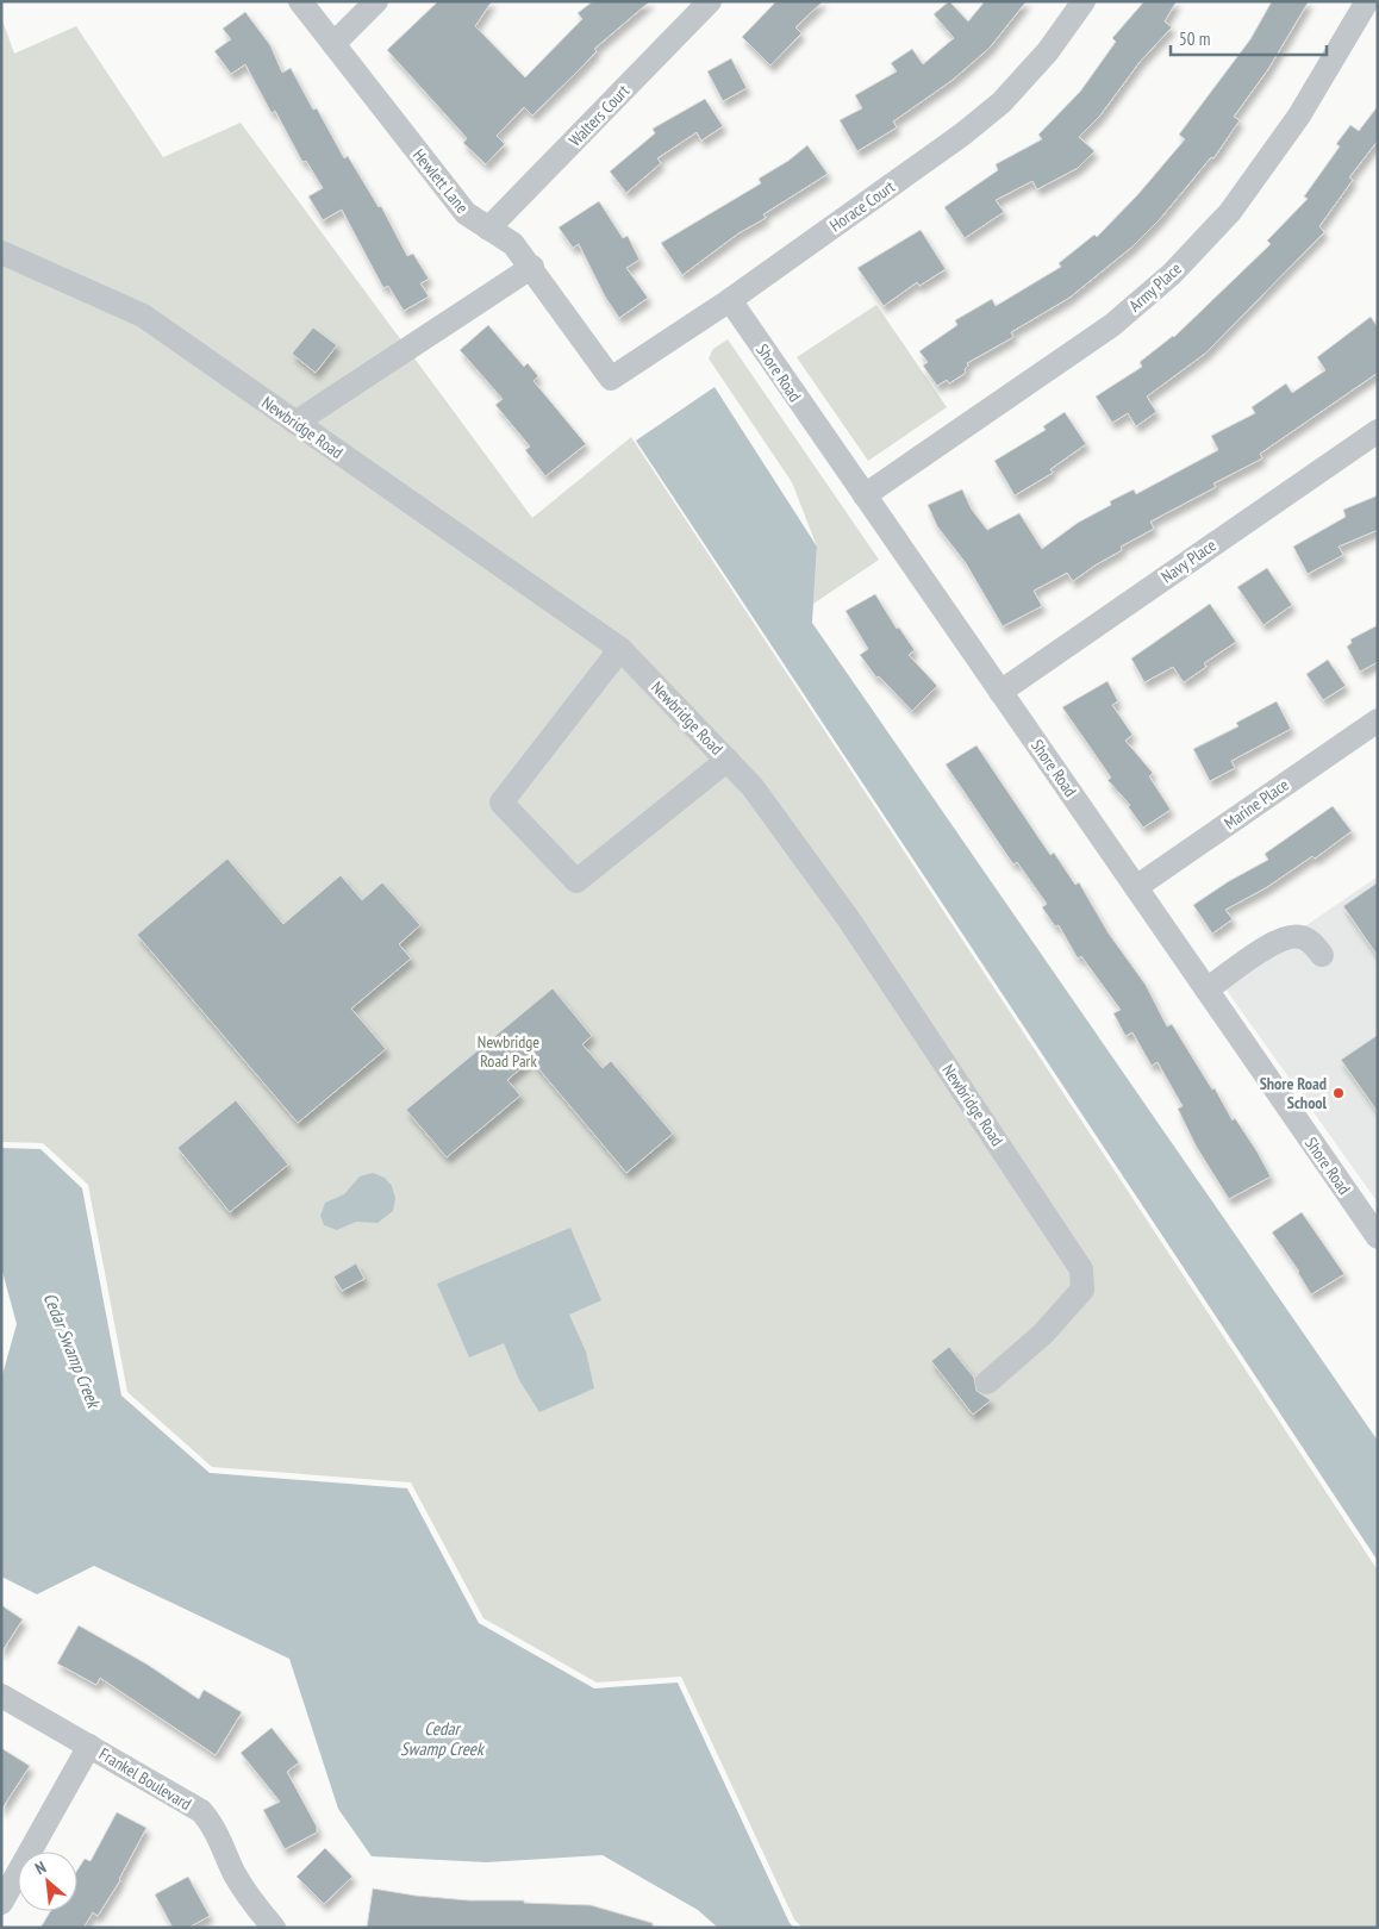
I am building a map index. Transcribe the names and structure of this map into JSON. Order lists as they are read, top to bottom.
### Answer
{
  "streets": {
    "street": [
      "Walters Court",
      "Hewlett Lane",
      "Horace Court",
      "Army Place",
      "Shore Road",
      "Newbridge Road",
      "Navy Place",
      "Marine Place",
      "Frankel Boulevard"
    ]
  },
  "crossings": [
    ["Walters Court", "Hewlett Lane"],
    ["Hewlett Lane", "Horace Court"],
    ["Horace Court", "Shore Road"],
    ["Army Place", "Shore Road"],
    ["Shore Road", "Navy Place"],
    ["Shore Road", "Marine Place"]
  ],
  "water": ["Cedar Swamp Creek"],
  "parks": ["Newbridge Road Park"],
  "places": ["Shore Road School"],
  "scale_bar": "50 m",
  "north": "top left"
}
